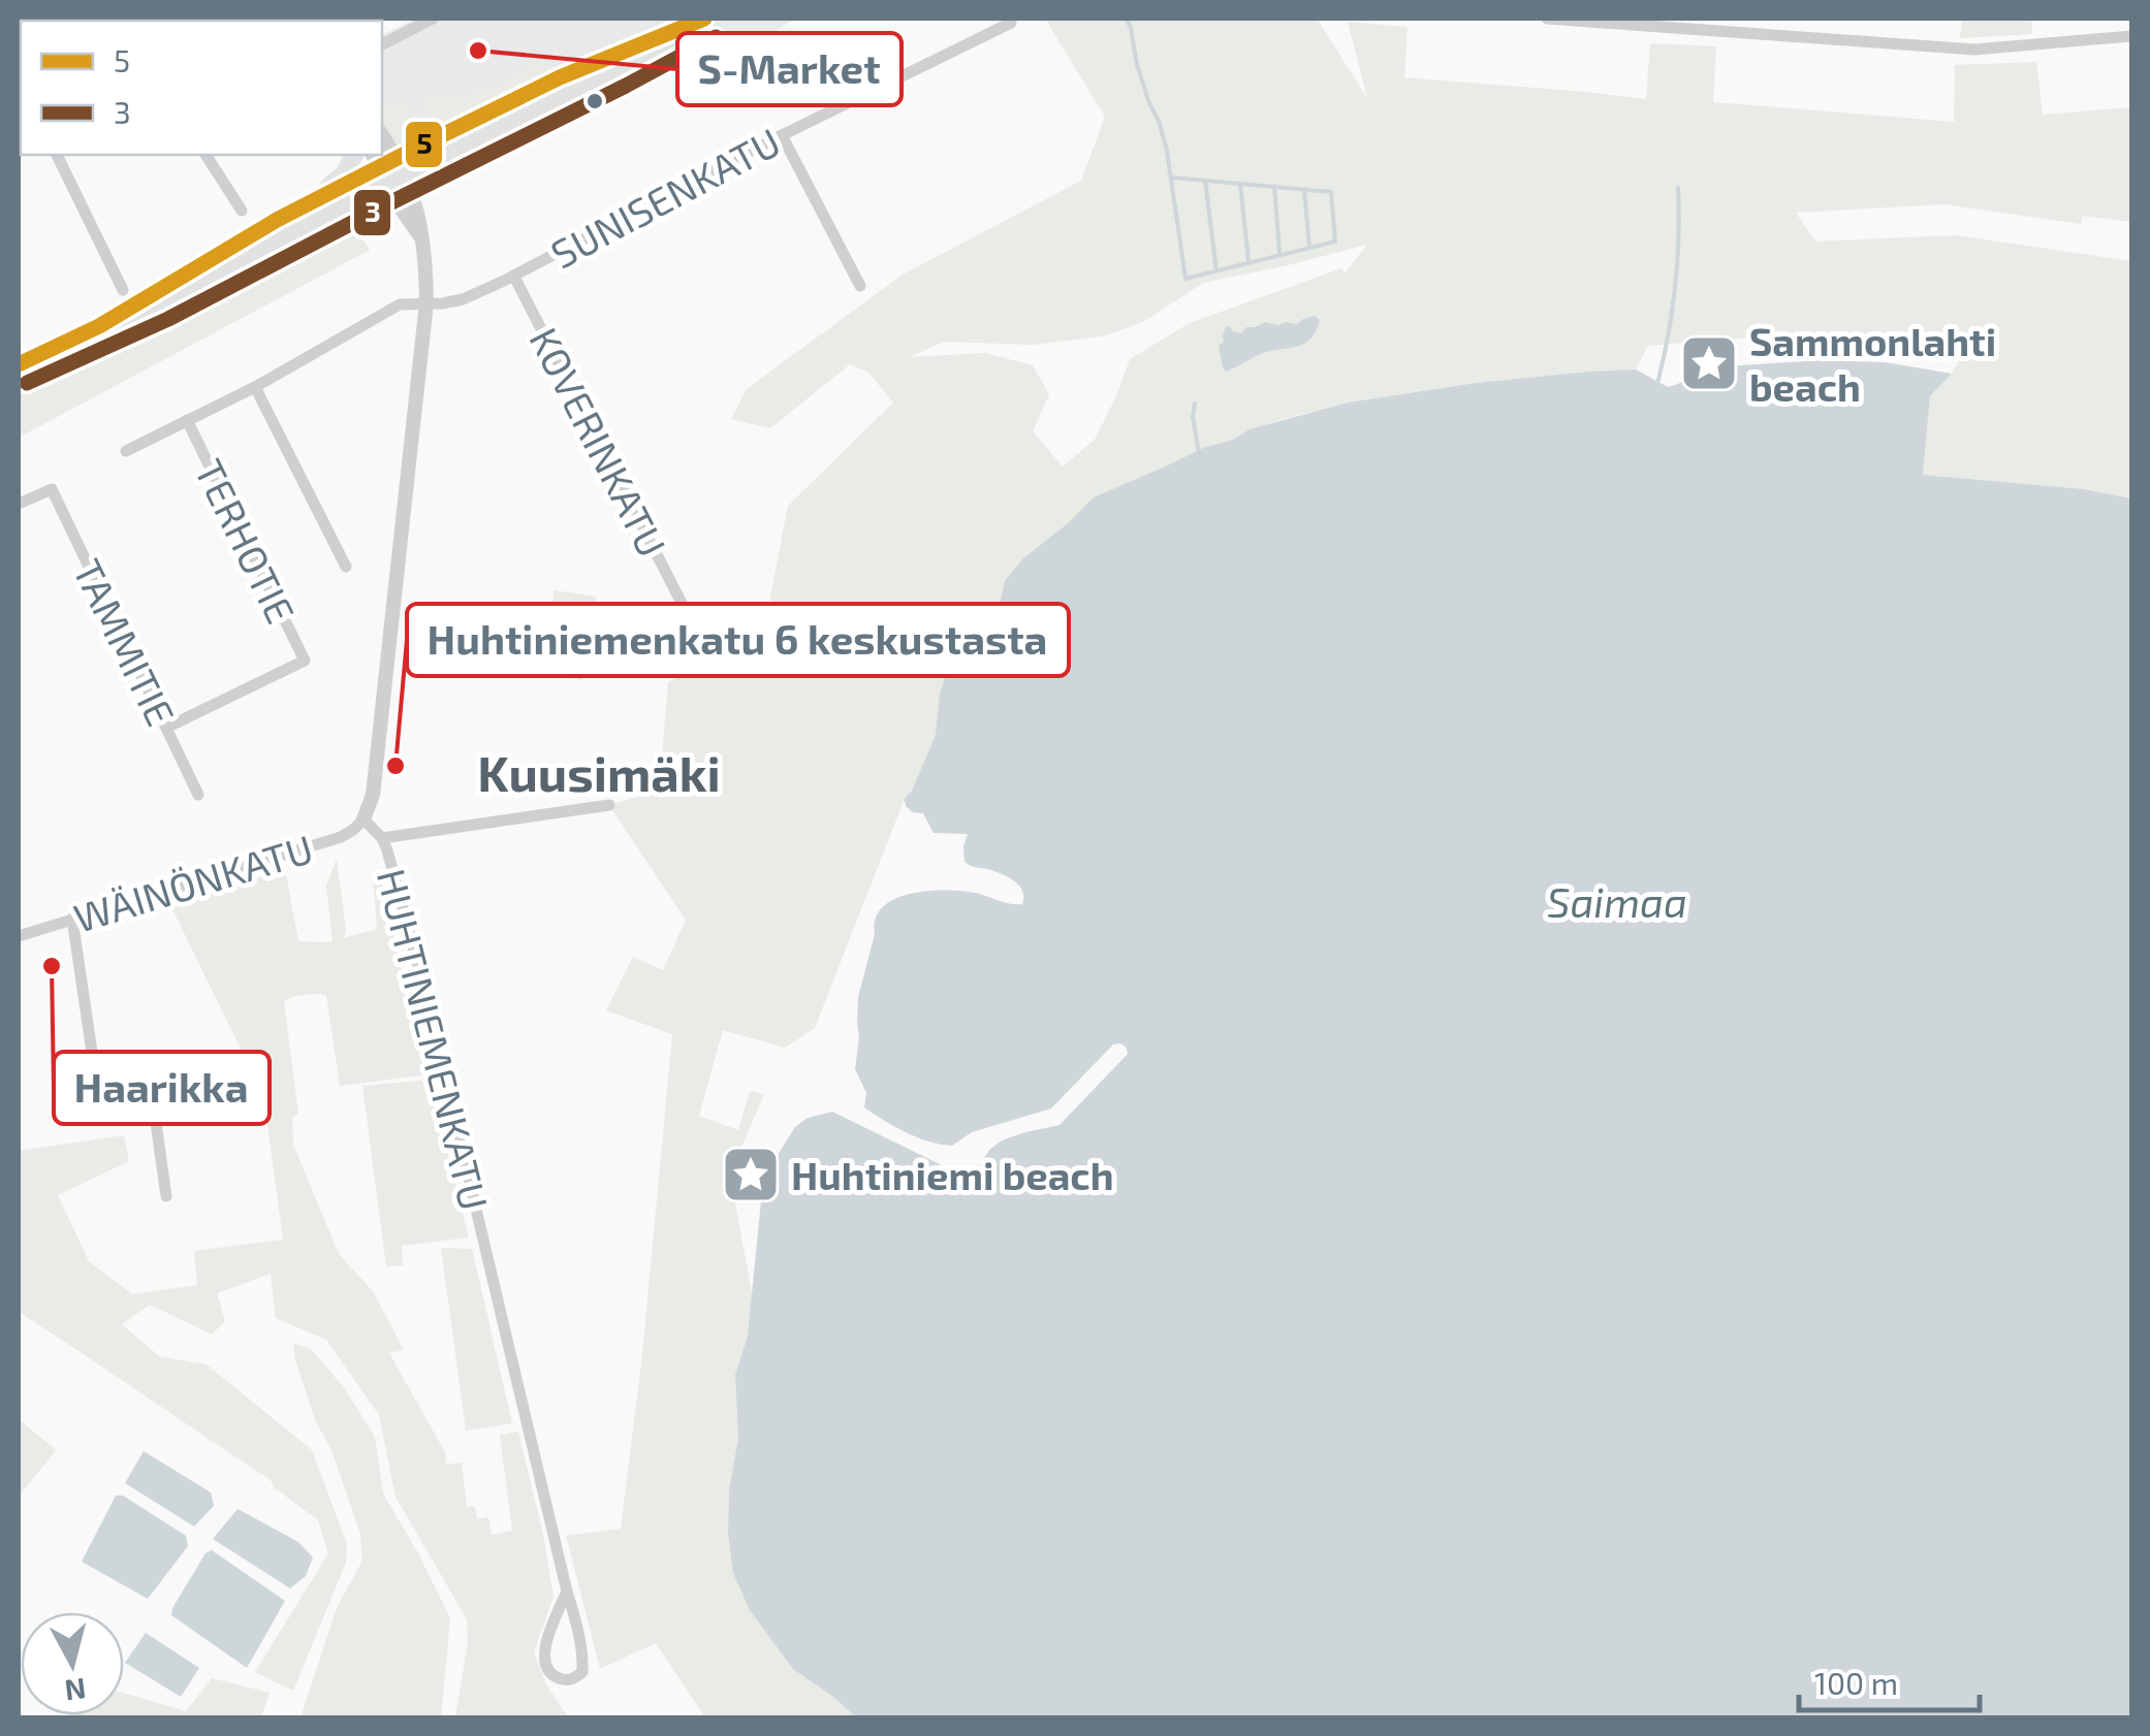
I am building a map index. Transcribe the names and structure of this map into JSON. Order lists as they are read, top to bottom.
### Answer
{
  "streets": {
    "street": [
      "SUNISENKATU",
      "KOVERINKATU",
      "TERHOTIE",
      "TAMMITIE",
      "WÄINÖNKATU",
      "HUHTINIEMENKATU"
    ]
  },
  "crossings": [
    ["SUNISENKATU", "KOVERINKATU"],
    ["SUNISENKATU", "TERHOTIE"],
    ["SUNISENKATU", "HUHTINIEMENKATU"],
    ["TERHOTIE", "TAMMITIE"],
    ["WÄINÖNKATU", "HUHTINIEMENKATU"]
  ],
  "districts": ["Kuusimäki"],
  "water": ["Saimaa"],
  "places": {
    "other": ["S-Market", "Huhtiniemenkatu 6 keskustasta", "Haarikka"],
    "place": ["Sammonlahti beach", "Huhtiniemi beach"]
  },
  "lines": ["transit line 5", "transit line 3"],
  "legend": ["5", "3"],
  "scale_bar": "100 m",
  "north": "bottom"
}
